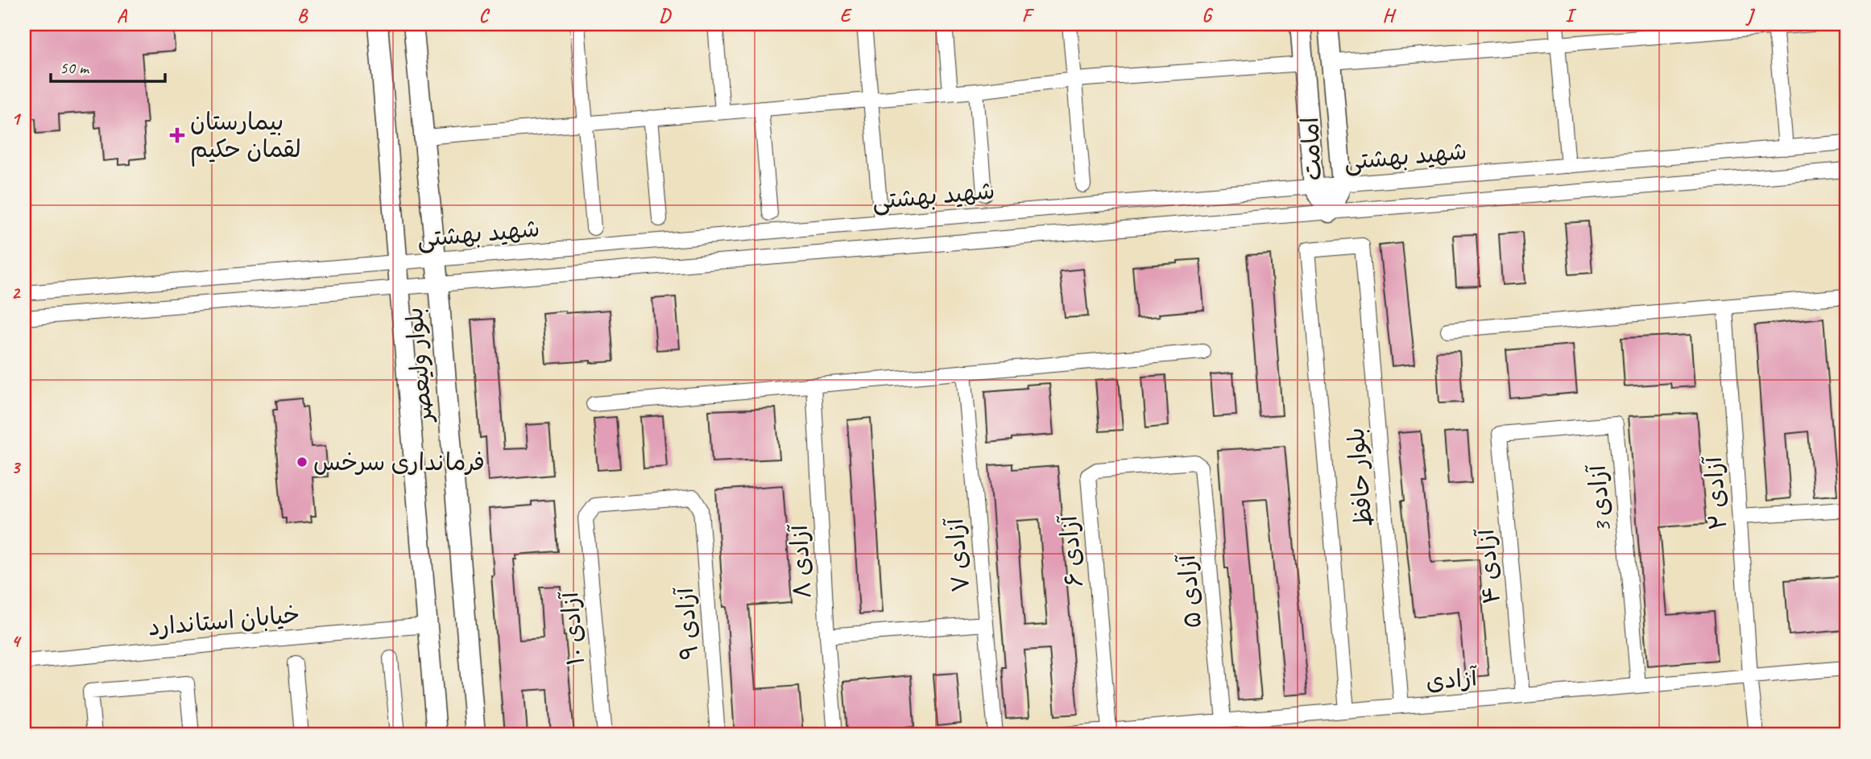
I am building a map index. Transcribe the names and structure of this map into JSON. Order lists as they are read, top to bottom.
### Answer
{
  "streets": {
    "street": [
      "امامت",
      "شهید بهشتی",
      "بلوار ولیعصر",
      "بلوار حافظ",
      "آزادی ۲",
      "آزادی 3",
      "آزادی ۶",
      "آزادی ۷",
      "آزادی ۸",
      "آزادی ۴",
      "آزادی ۵",
      "خیابان استاندارد",
      "آزادی ۹",
      "آزادی ۱۰",
      "آزادی"
    ]
  },
  "crossings": [
    ["امامت", "شهید بهشتی"],
    ["شهید بهشتی", "بلوار ولیعصر"],
    ["بلوار ولیعصر", "خیابان استاندارد"],
    ["بلوار حافظ", "آزادی"],
    ["آزادی ۲", "آزادی"],
    ["آزادی 3", "آزادی ۴"],
    ["آزادی 3", "آزادی"],
    ["آزادی ۶", "آزادی ۵"],
    ["آزادی ۶", "آزادی"],
    ["آزادی ۴", "آزادی"],
    ["آزادی ۵", "آزادی"],
    ["آزادی ۹", "آزادی ۱۰"]
  ],
  "places": {
    "health": ["بیمارستان لقمان حکیم"],
    "other": ["فرمانداری سرخس"]
  },
  "scale_bar": "50 m",
  "grid": {
    "columns": [
      "A",
      "B",
      "C",
      "D",
      "E",
      "F",
      "G",
      "H",
      "I",
      "J"
    ],
    "rows": [
      "1",
      "2",
      "3",
      "4"
    ]
  }
}
